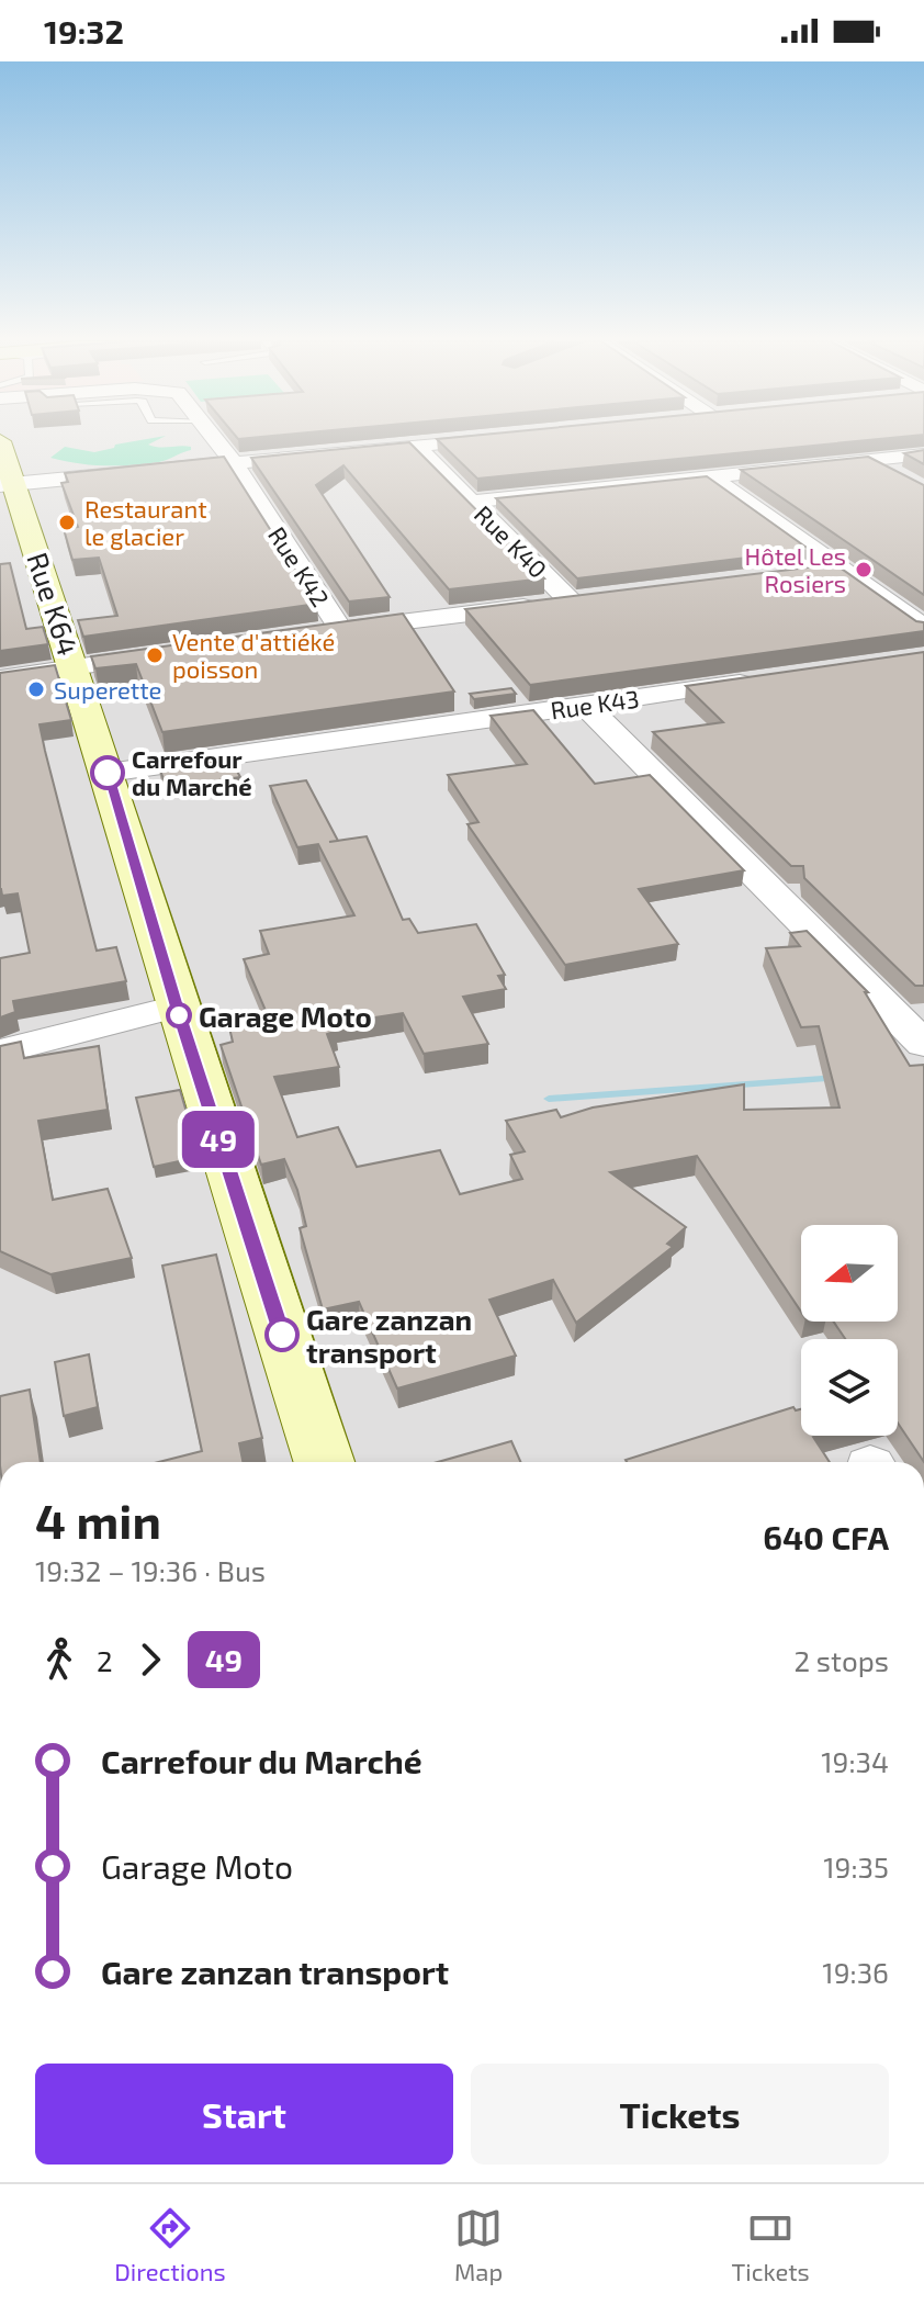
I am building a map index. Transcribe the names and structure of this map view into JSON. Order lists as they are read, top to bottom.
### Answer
{
  "streets": {
    "street": [
      "Rue K40",
      "Rue K42",
      "Rue K64",
      "Rue K43"
    ]
  },
  "crossings": [
    ["Rue K40", "Rue K42"],
    ["Rue K64", "Rue K43"]
  ],
  "places": [
    "Restaurant le glacier",
    "Hôtel Les Rosiers",
    "Vente d'attiéké poisson",
    "Superette",
    "Carrefour du Marché",
    "Garage Moto",
    "Gare zanzan transport"
  ],
  "lines": ["bus line 49"],
  "north": "left",
  "page": {
    "status": "19:32",
    "on_map": "49",
    "heading": ["4 min", "19:32 – 19:36 · Bus", "640 CFA"],
    "legs": ["2", "49", "2 stops"],
    "list": [
      {
        "name": "Carrefour du Marché",
        "value": "19:34"
      },
      {
        "name": "Garage Moto",
        "value": "19:35"
      },
      {
        "name": "Gare zanzan transport",
        "value": "19:36"
      }
    ],
    "buttons": ["Start", "Tickets"],
    "tabs": ["Directions", "Map", "Tickets"]
  }
}
